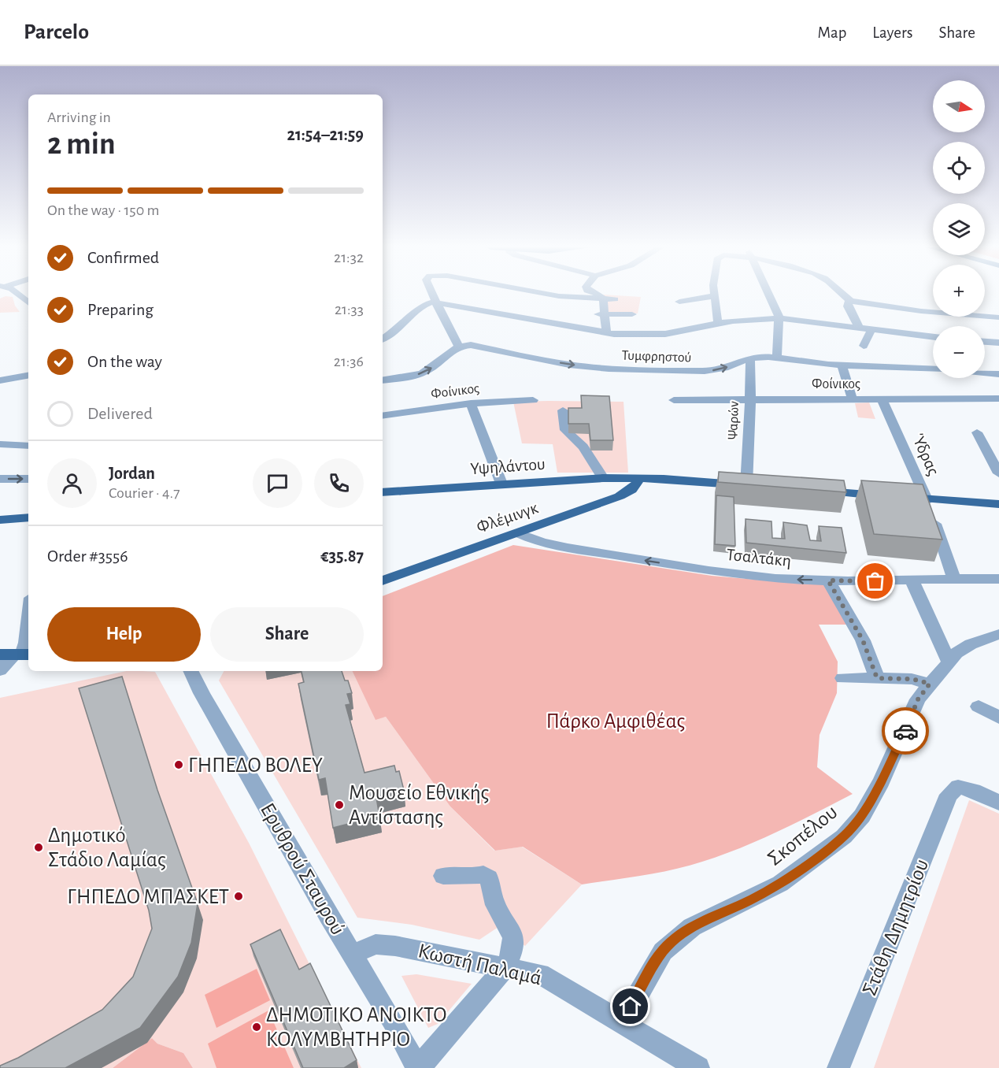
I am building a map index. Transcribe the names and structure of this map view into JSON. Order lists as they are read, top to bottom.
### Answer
{
  "streets": {
    "main road": ["Υψηλάντου", "Φλέμινγκ"],
    "street": [
      "Τυμφρηστού",
      "Φοίνικος",
      "Ψαρών",
      "Ύδρας",
      "Τσαλτάκη",
      "Σκοπέλου",
      "Ερυθρού Σταυρού",
      "Στάθη Δημητρίου",
      "Κωστή Παλαμά"
    ]
  },
  "crossings": [
    ["Τυμφρηστού", "Ψαρών"],
    ["Φοίνικος", "Ψαρών"],
    ["Φοίνικος", "Ύδρας"],
    ["Ψαρών", "Υψηλάντου"],
    ["Ύδρας", "Τσαλτάκη"],
    ["Υψηλάντου", "Φλέμινγκ"],
    ["Φλέμινγκ", "Τσαλτάκη"],
    ["Σκοπέλου", "Κωστή Παλαμά"],
    ["Ερυθρού Σταυρού", "Κωστή Παλαμά"]
  ],
  "one_way": ["Τσαλτάκη"],
  "parks": ["Πάρκο Αμφιθέας"],
  "places": [
    "ΓΗΠΕΔΟ ΒΟΛΕΥ",
    "Μουσείο Εθνικής Αντίστασης",
    "Δημοτικό Στάδιο Λαμίας",
    "ΓΗΠΕΔΟ ΜΠΑΣΚΕΤ",
    "ΔΗΜΟΤΙΚΟ ΑΝΟΙΚΤΟ ΚΟΛΥΜΒΗΤΗΡΙΟ"
  ],
  "north": "right",
  "page": {
    "header": "Parcelo",
    "nav": ["Map", "Layers", "Share"],
    "map_buttons": ["+", "−"],
    "heading": ["2 min", "Arriving in", "21:54–21:59"],
    "panel": [
      "Jordan",
      "Courier · 4.7",
      "Order #3556",
      "€35.87"
    ],
    "bar": "On the way · 150 m",
    "list": [
      ["Confirmed", "21:32"],
      ["Preparing", "21:33"],
      ["On the way", "21:36"],
      "Delivered"
    ],
    "buttons": ["Help", "Share"]
  }
}
